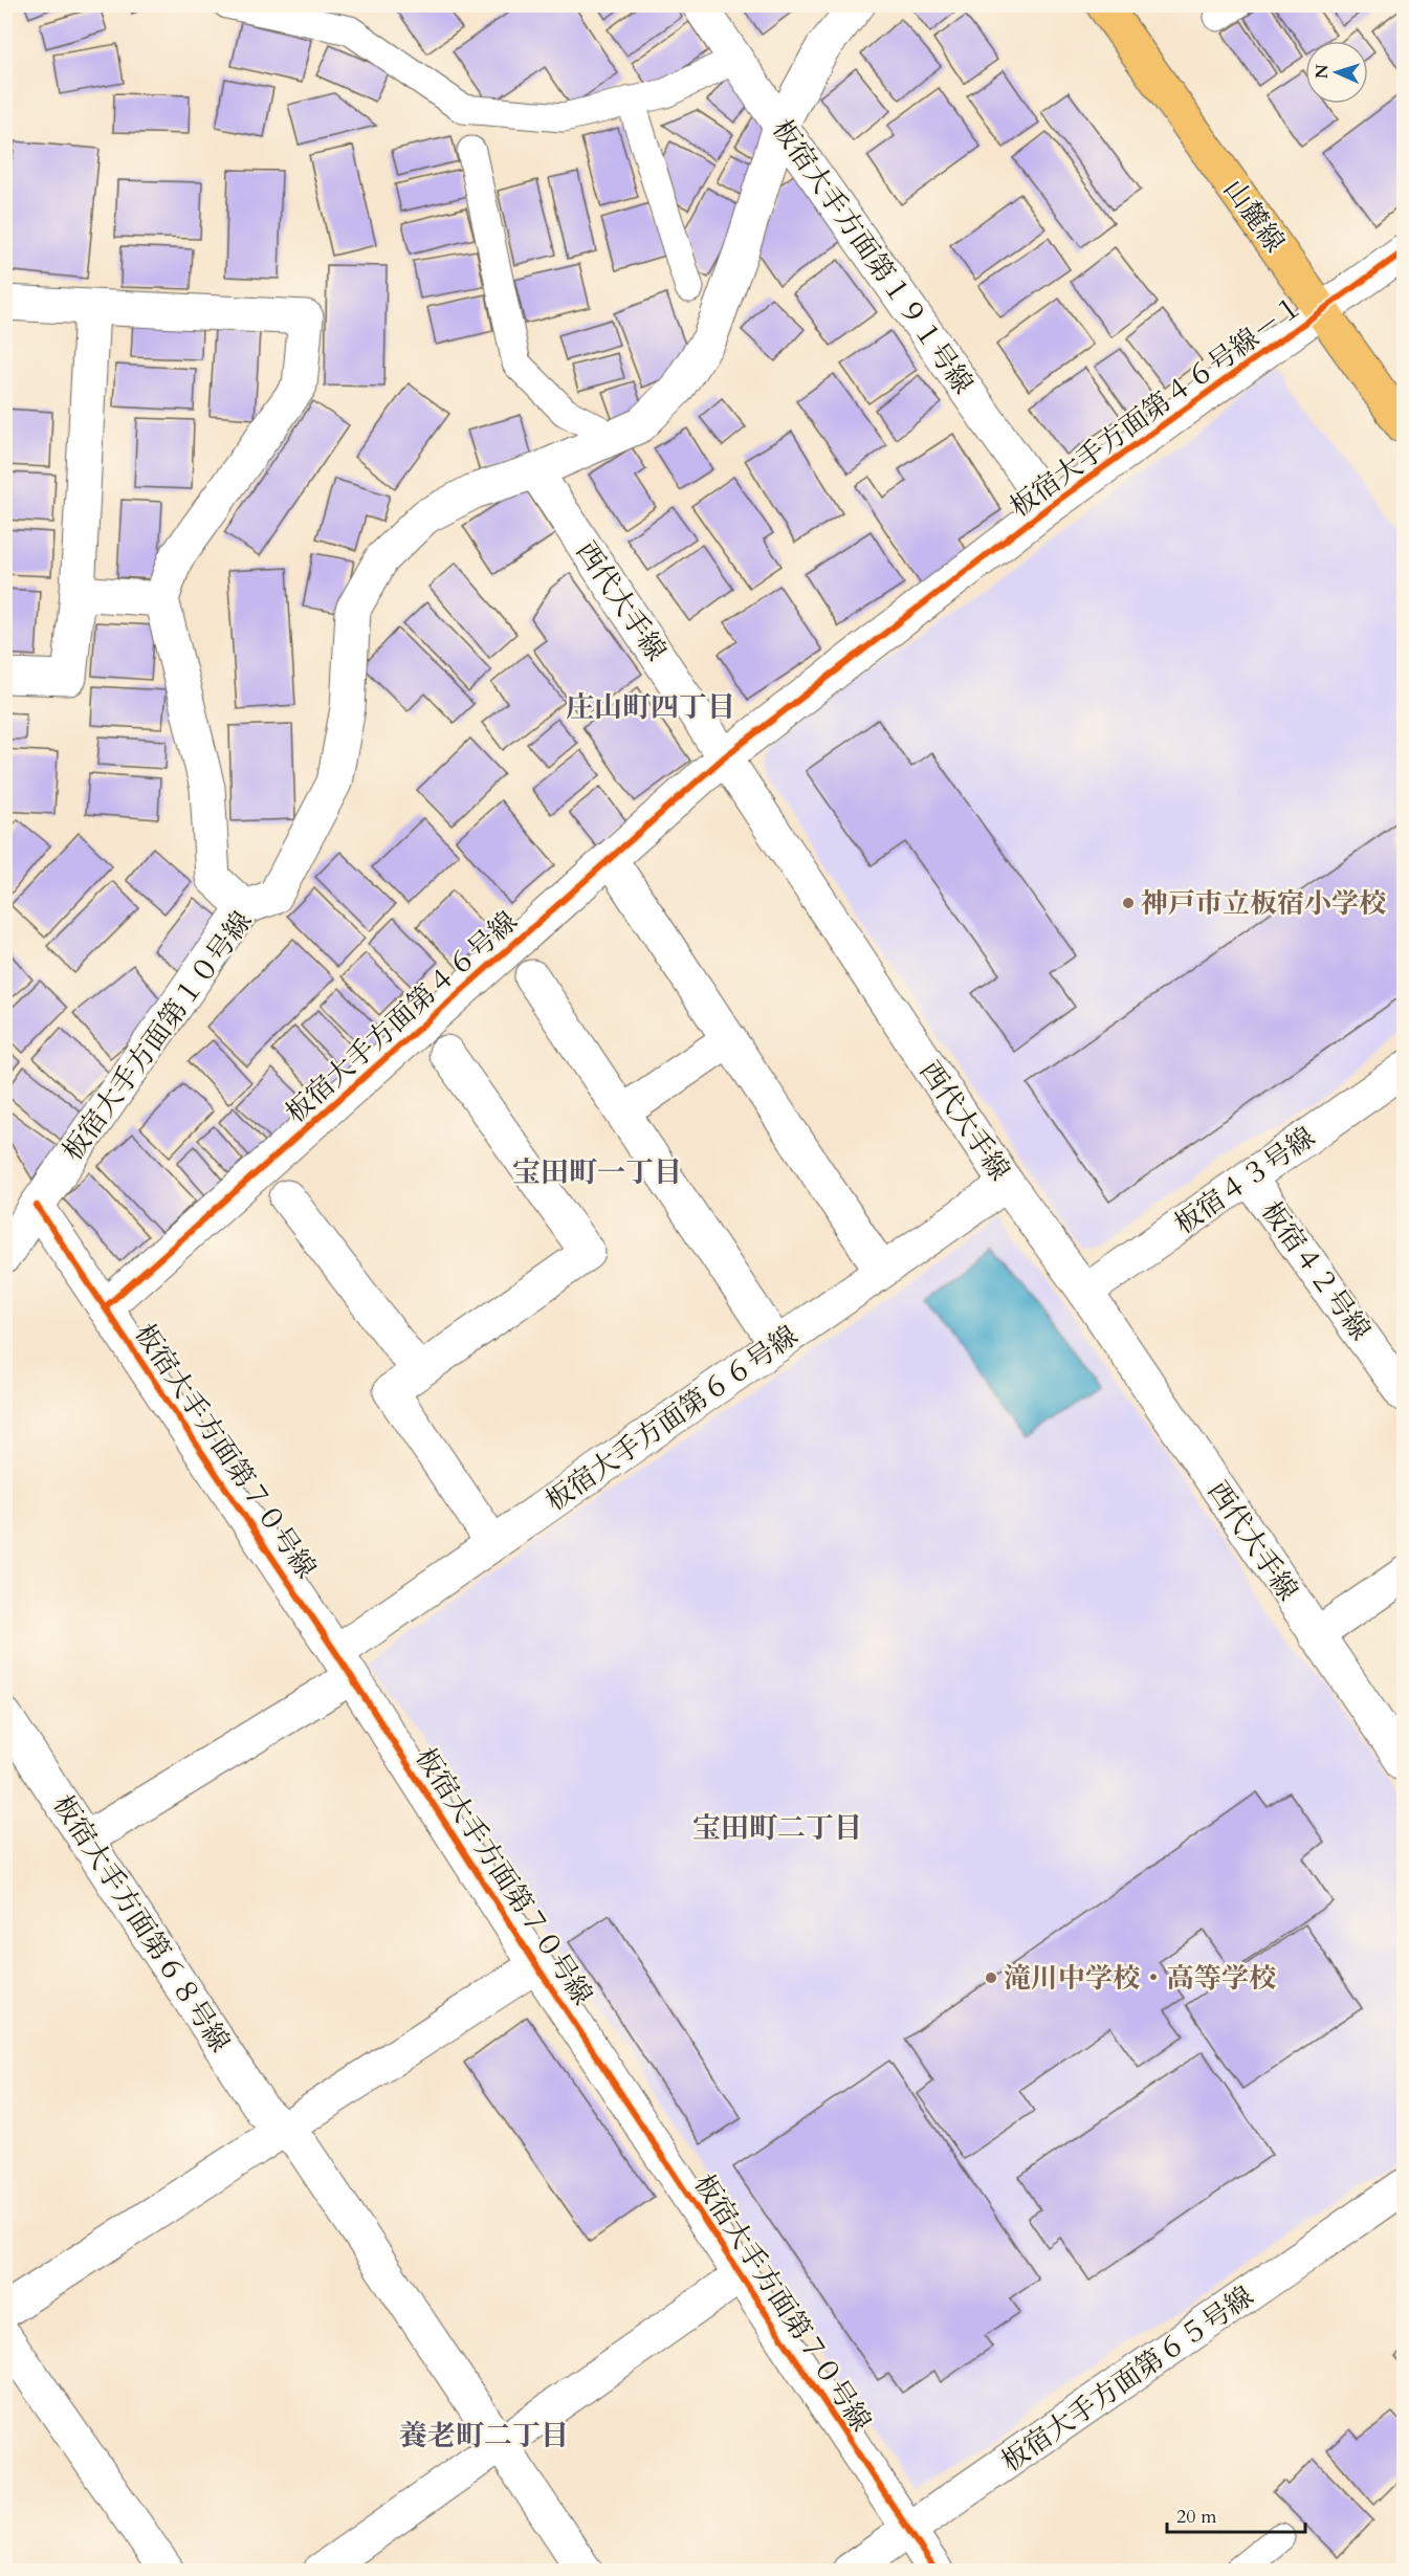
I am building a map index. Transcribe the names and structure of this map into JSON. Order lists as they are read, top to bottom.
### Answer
{
  "streets": {
    "main road": ["山麓線"],
    "street": [
      "板宿大手方面第１９１号線",
      "板宿大手方面第４６号線－１",
      "西代大手線",
      "板宿大手方面第４６号線",
      "板宿大手方面第１０号線",
      "板宿４３号線",
      "板宿４２号線",
      "板宿大手方面第６６号線",
      "板宿大手方面第７０号線",
      "板宿大手方面第６８号線",
      "板宿大手方面第６５号線"
    ]
  },
  "crossings": [
    ["山麓線", "板宿大手方面第４６号線－１"],
    ["板宿大手方面第１９１号線", "板宿大手方面第４６号線－１"],
    ["板宿大手方面第１９１号線", "板宿大手方面第１０号線"],
    ["板宿大手方面第４６号線－１", "西代大手線"],
    ["板宿大手方面第４６号線－１", "板宿大手方面第４６号線"],
    ["西代大手線", "板宿大手方面第４６号線"],
    ["西代大手線", "板宿大手方面第１０号線"],
    ["西代大手線", "板宿４３号線"],
    ["西代大手線", "板宿大手方面第６６号線"],
    ["板宿大手方面第４６号線", "板宿大手方面第７０号線"],
    ["板宿大手方面第１０号線", "板宿大手方面第７０号線"],
    ["板宿４３号線", "板宿４２号線"],
    ["板宿大手方面第６６号線", "板宿大手方面第７０号線"],
    ["板宿大手方面第６６号線", "板宿大手方面第６８号線"],
    ["板宿大手方面第７０号線", "板宿大手方面第６５号線"]
  ],
  "districts": [
    "庄山町四丁目",
    "宝田町一丁目",
    "宝田町二丁目",
    "養老町二丁目"
  ],
  "places": ["神戸市立板宿小学校", "滝川中学校・高等学校"],
  "scale_bar": "20 m",
  "north": "left"
}
